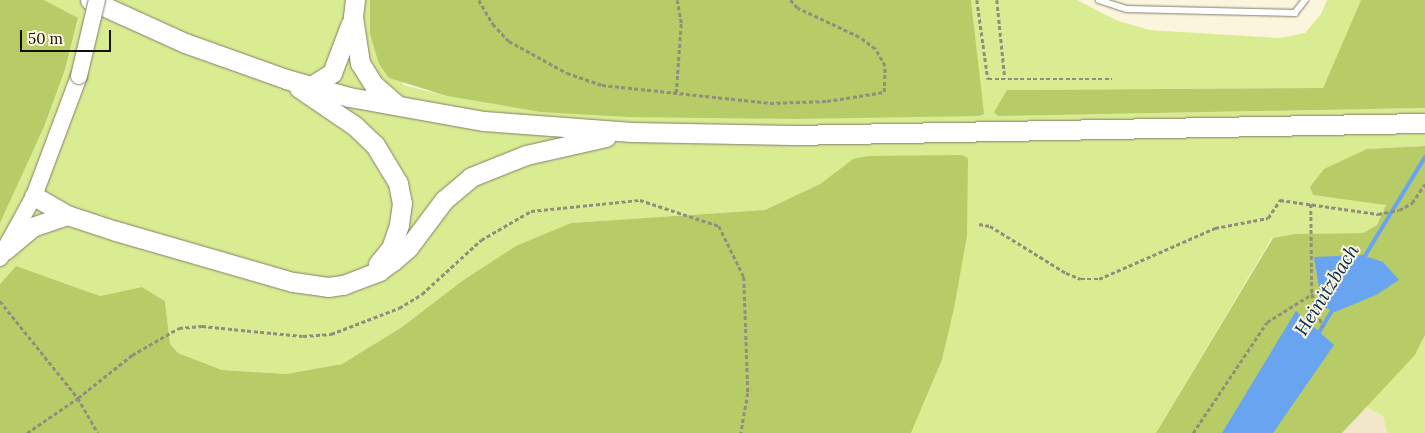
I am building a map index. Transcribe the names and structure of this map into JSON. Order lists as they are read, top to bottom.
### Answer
{
  "water": ["Heinitzbach"],
  "scale_bar": "50 m"
}
